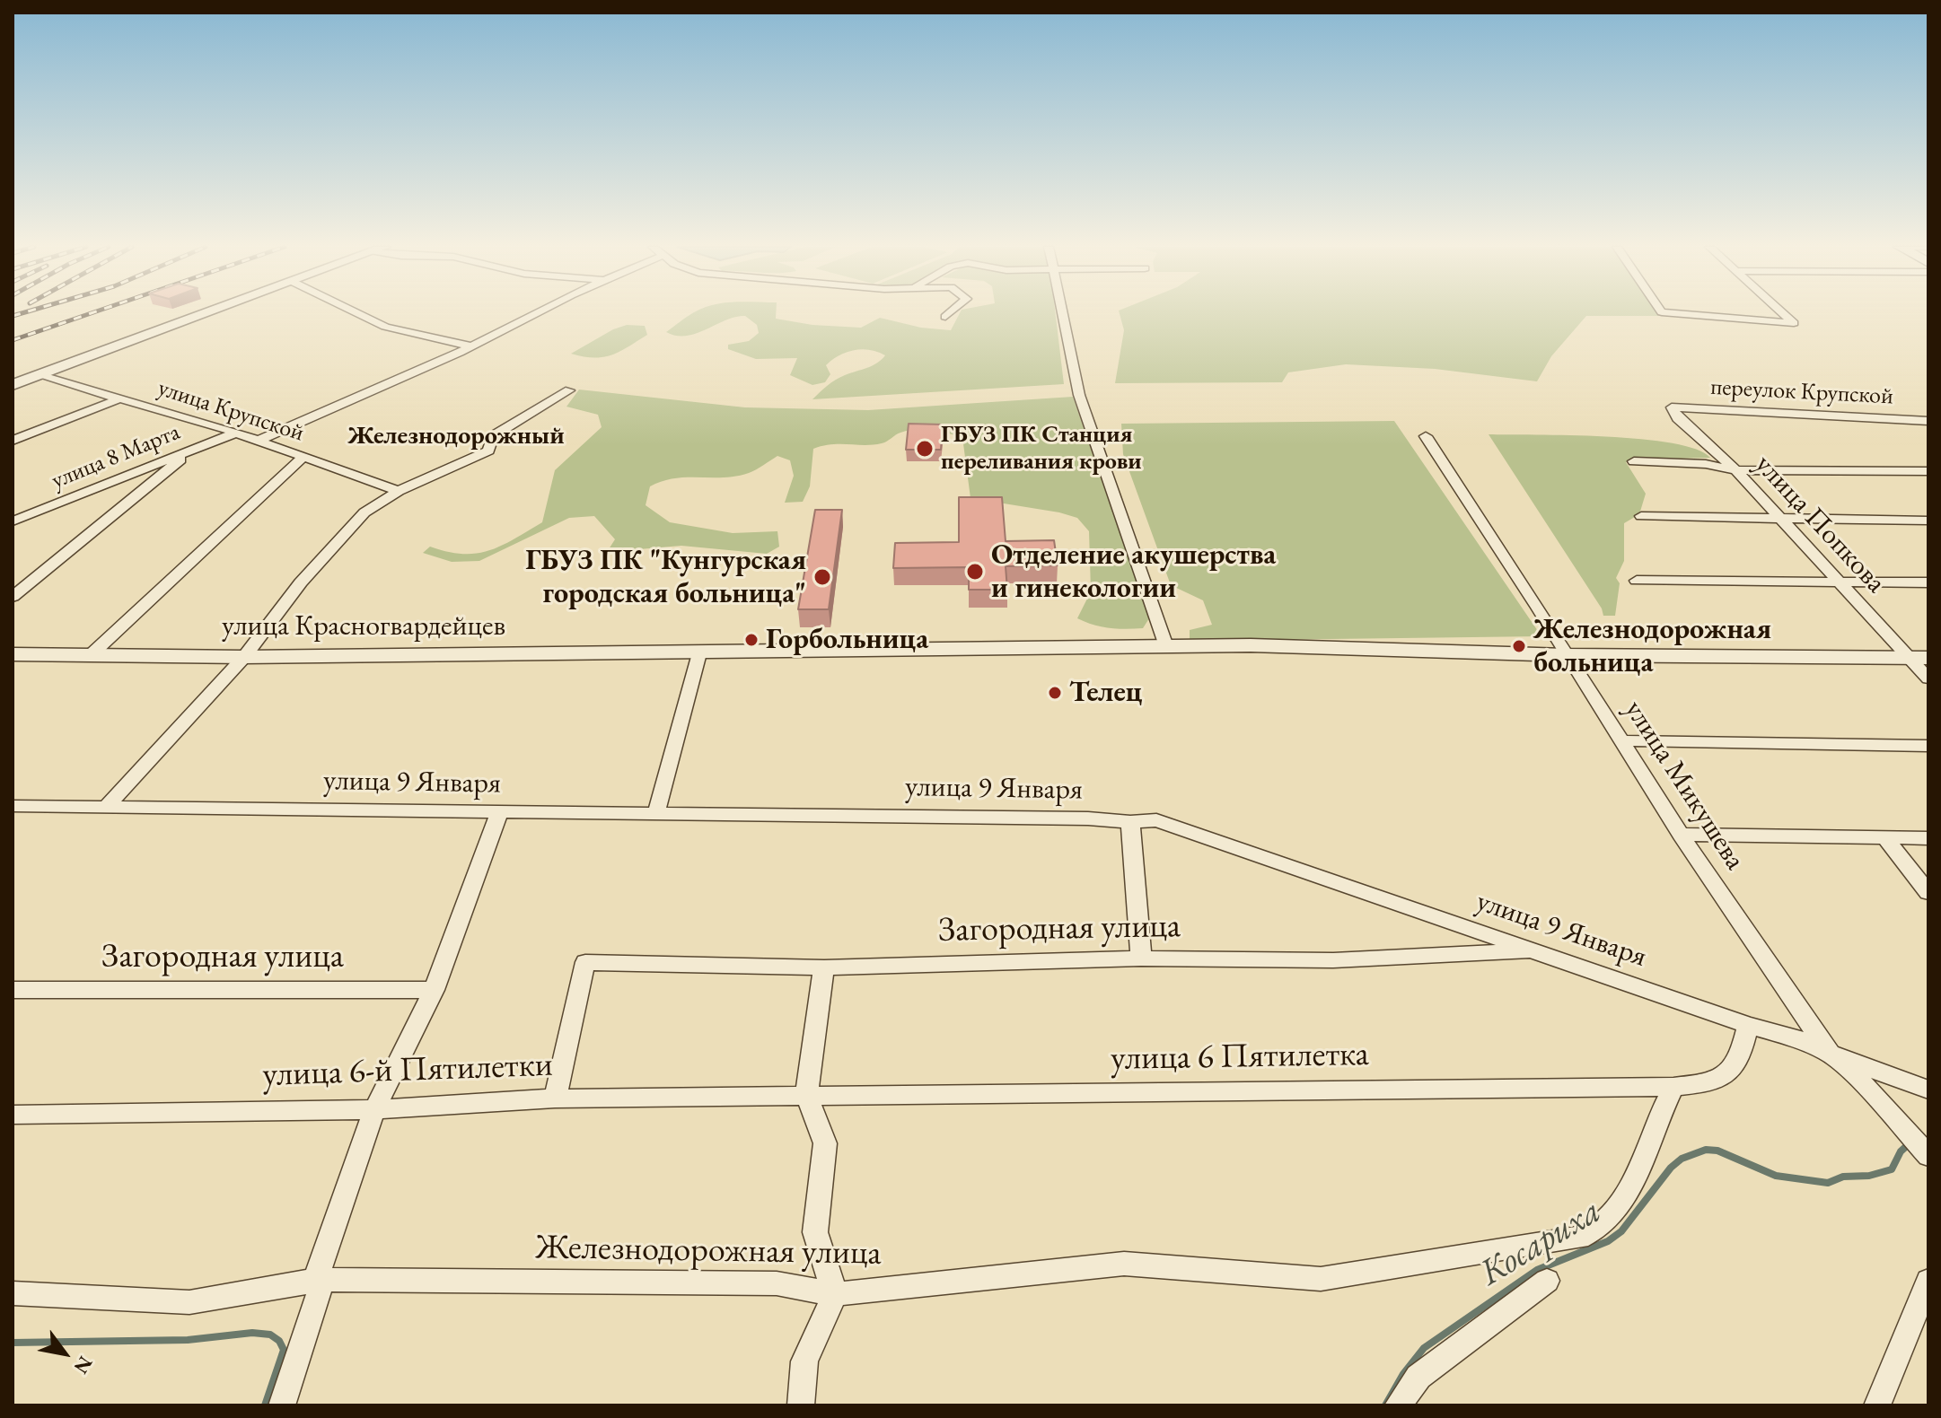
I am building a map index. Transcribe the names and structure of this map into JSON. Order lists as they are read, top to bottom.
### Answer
{
  "streets": {
    "street": [
      "переулок Крупской",
      "улица Крупской",
      "улица 8 Марта",
      "улица Попкова",
      "улица Красногвардейцев",
      "улица 9 Января",
      "улица Микушева",
      "Загородная улица",
      "улица 6 Пятилетка",
      "улица 6-й Пятилетки",
      "Железнодорожная улица"
    ]
  },
  "crossings": [
    ["переулок Крупской", "улица Попкова"],
    ["улица Крупской", "улица 8 Марта"],
    ["улица Попкова", "улица Красногвардейцев"],
    ["улица Красногвардейцев", "улица Микушева"],
    ["улица 9 Января", "улица Микушева"],
    ["улица 9 Января", "Загородная улица"],
    ["Загородная улица", "улица 6-й Пятилетки"],
    ["улица 6 Пятилетка", "улица 6-й Пятилетки"],
    ["улица 6 Пятилетка", "Железнодорожная улица"]
  ],
  "districts": ["Железнодорожный"],
  "water": ["Косариха"],
  "places": [
    "ГБУЗ ПК Станция переливания крови",
    "Отделение акушерства и гинекологии",
    "ГБУЗ ПК \"Кунгурская городская больница\"",
    "Горбольница",
    "Железнодорожная больница",
    "Телец"
  ],
  "north": "bottom right"
}
